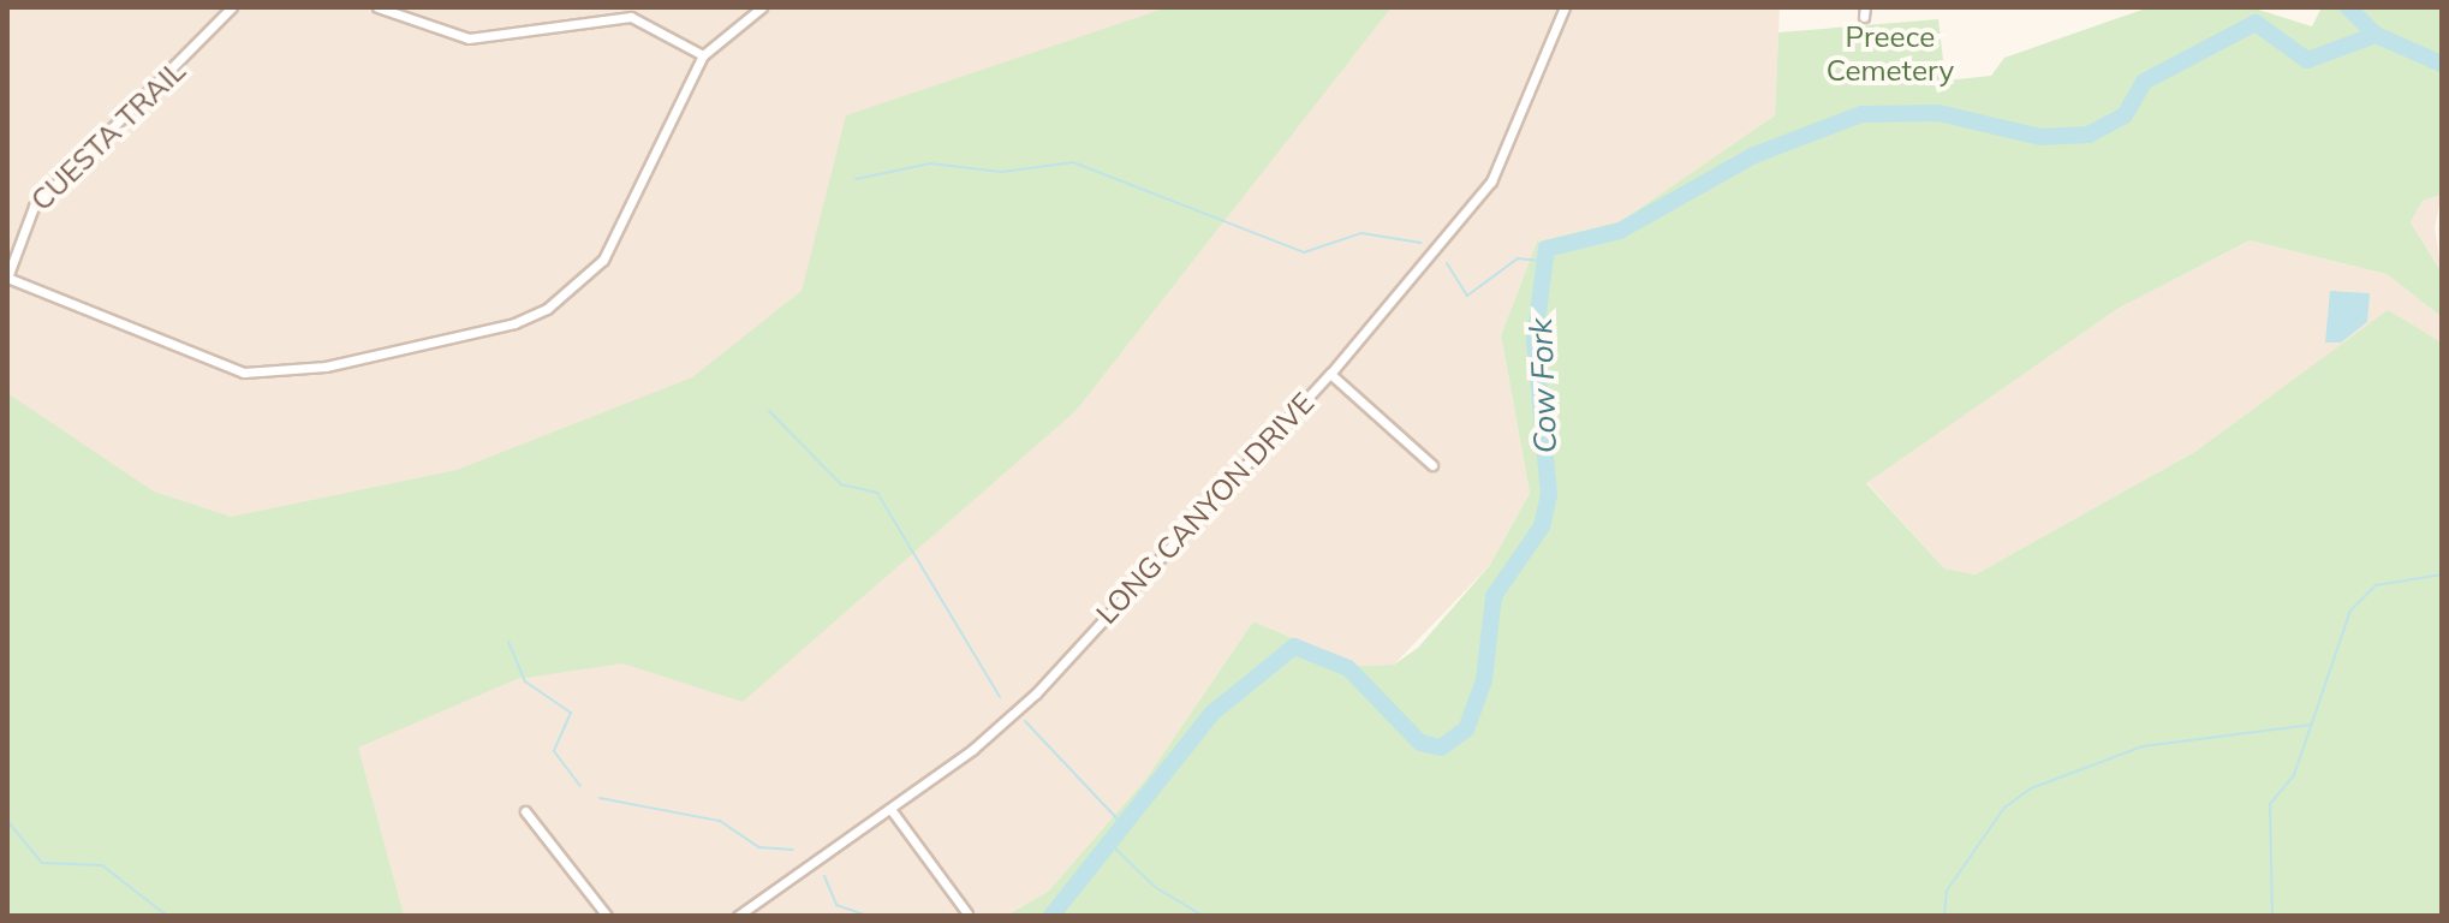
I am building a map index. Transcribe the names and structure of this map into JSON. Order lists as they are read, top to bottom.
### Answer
{
  "streets": {
    "street": ["CUESTA TRAIL", "LONG CANYON DRIVE"]
  },
  "water": ["Cow Fork"],
  "parks": ["Preece Cemetery"]
}
